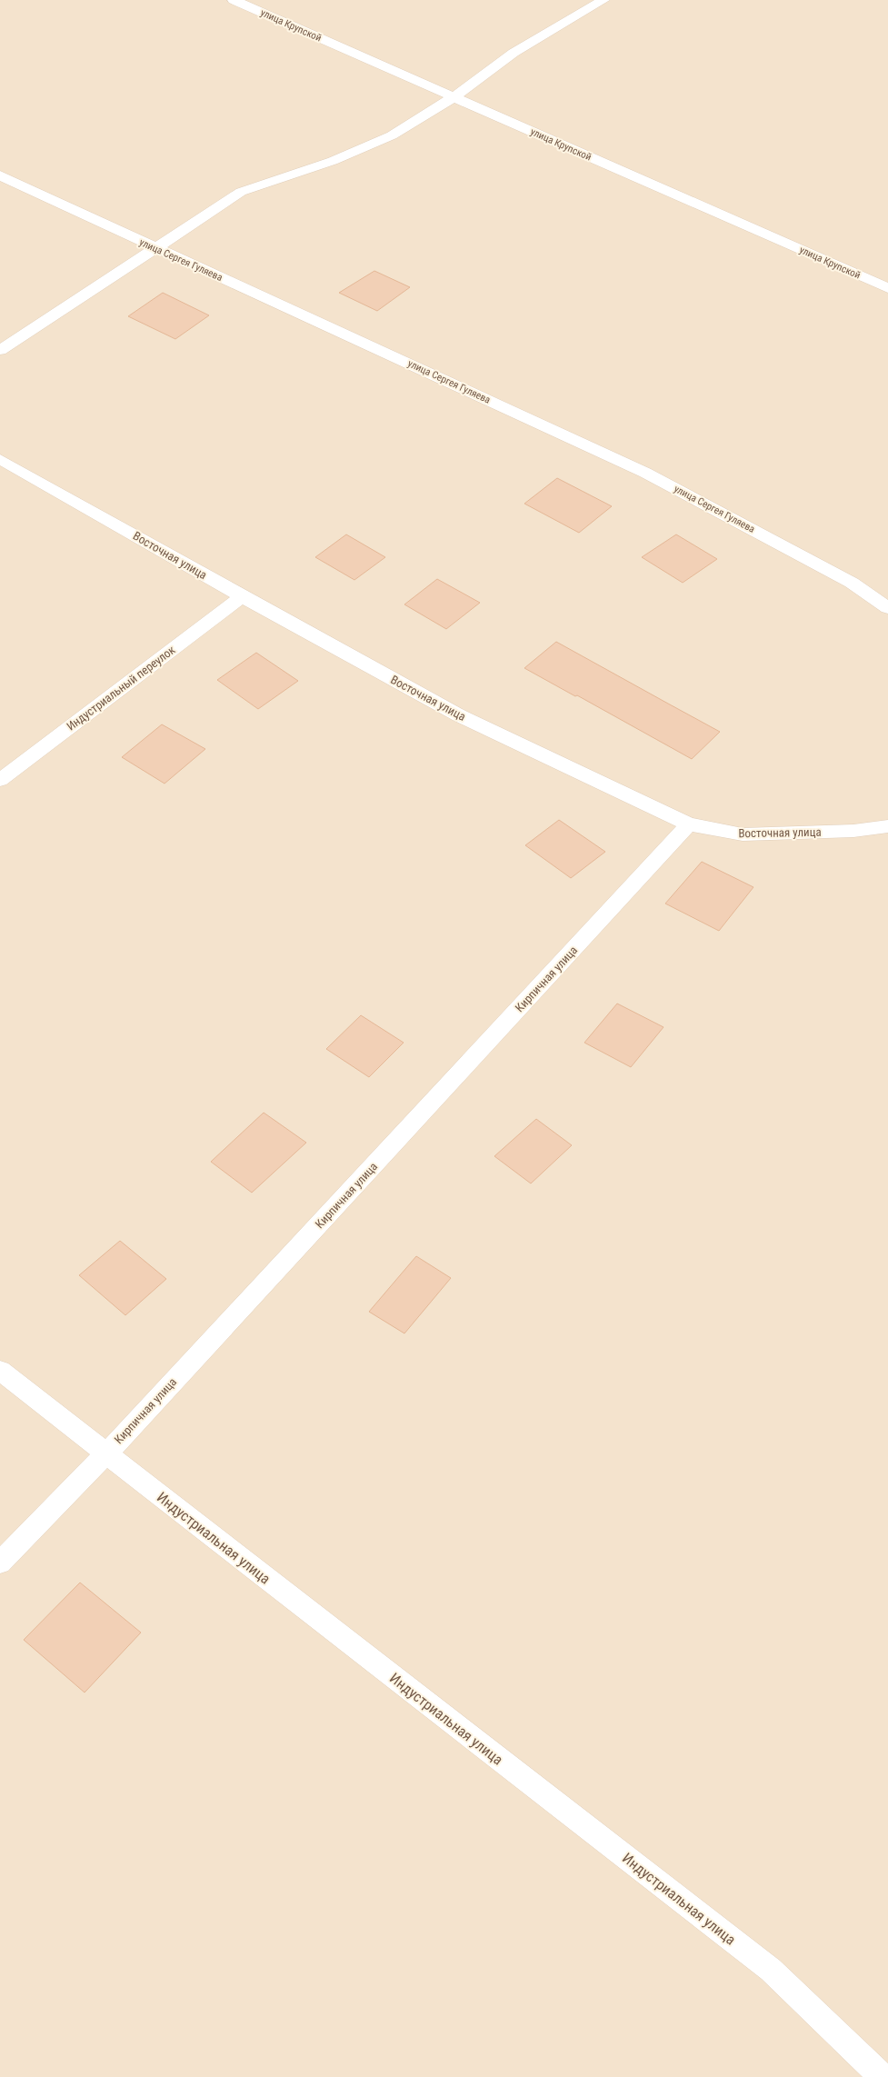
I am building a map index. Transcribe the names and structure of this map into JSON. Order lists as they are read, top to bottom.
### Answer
{
  "streets": {
    "street": [
      "улица Крупской",
      "улица Сергея Гуляева",
      "Восточная улица",
      "Индустриальный переулок",
      "Кирпичная улица",
      "Индустриальная улица"
    ]
  },
  "crossings": [
    ["Восточная улица", "Индустриальный переулок"],
    ["Восточная улица", "Кирпичная улица"],
    ["Кирпичная улица", "Индустриальная улица"]
  ]
}
